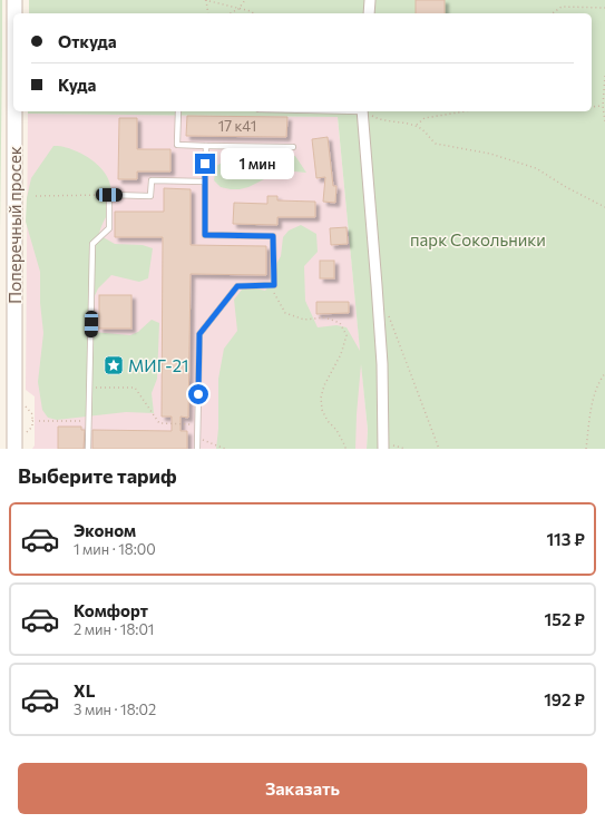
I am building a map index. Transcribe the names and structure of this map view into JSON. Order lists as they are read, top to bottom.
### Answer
{
  "streets": {
    "street": ["Поперечный просек"]
  },
  "parks": ["парк Сокольники"],
  "places": {
    "place": ["МИГ-21"]
  },
  "house_numbers": ["17 к41"],
  "page": {
    "banner": ["Откуда", "Куда"],
    "bubble": "1 мин",
    "heading": "Выберите тариф",
    "list": [
      {
        "name": "Эконом",
        "note": "1 мин · 18:00",
        "value": "113 ₽"
      },
      {
        "name": "Комфорт",
        "note": "2 мин · 18:01",
        "value": "152 ₽"
      },
      {
        "name": "XL",
        "note": "3 мин · 18:02",
        "value": "192 ₽"
      }
    ],
    "buttons": "Заказать"
  }
}
